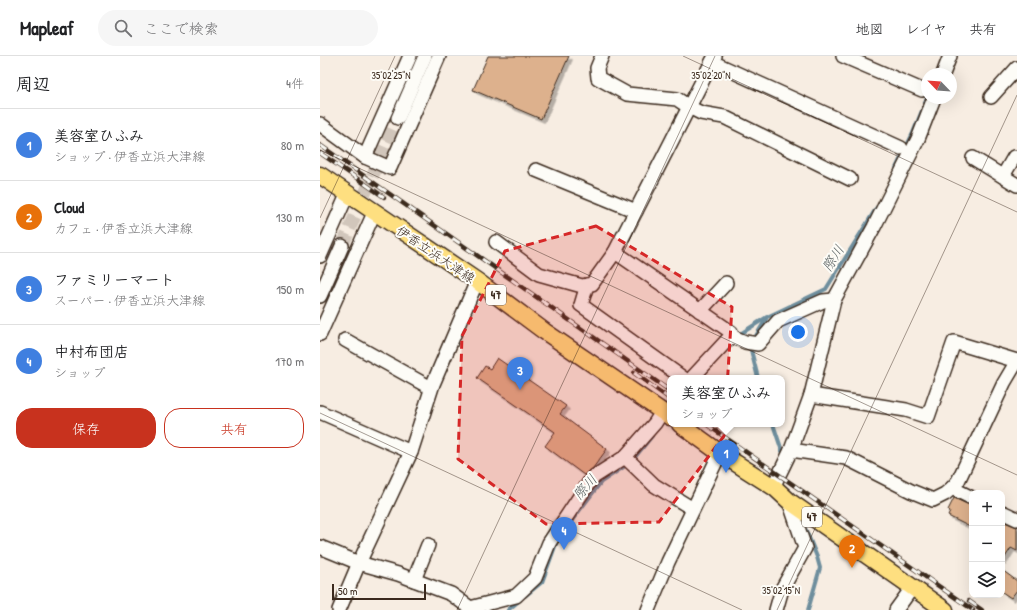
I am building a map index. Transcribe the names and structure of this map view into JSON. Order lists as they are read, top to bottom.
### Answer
{
  "streets": {
    "main road": ["伊香立浜大津線", "47"]
  },
  "water": ["際川"],
  "scale_bar": "50 m",
  "north": "top left",
  "page": {
    "header": "Mapleaf",
    "search": "ここで検索",
    "nav": ["地図", "レイヤ", "共有"],
    "heading": ["周辺", "4件"],
    "list": [
      {
        "mark": "1",
        "name": "美容室ひふみ",
        "note": "ショップ · 伊香立浜大津線",
        "value": "80 m"
      },
      {
        "mark": "2",
        "name": "Cloud",
        "note": "カフェ · 伊香立浜大津線",
        "value": "130 m"
      },
      {
        "mark": "3",
        "name": "ファミリーマート",
        "note": "スーパー · 伊香立浜大津線",
        "value": "150 m"
      },
      {
        "mark": "4",
        "name": "中村布団店",
        "note": "ショップ",
        "value": "170 m"
      }
    ],
    "pins": [
      "3",
      "1",
      "4",
      "2"
    ],
    "popup": ["美容室ひふみ", "ショップ"],
    "buttons": ["保存", "共有"],
    "map_buttons": ["+", "−"],
    "scale": "50 m"
  },
  "coordinates": ["35°02'25\"N", "35°02'20\"N", "35°02'15\"N"]
}
